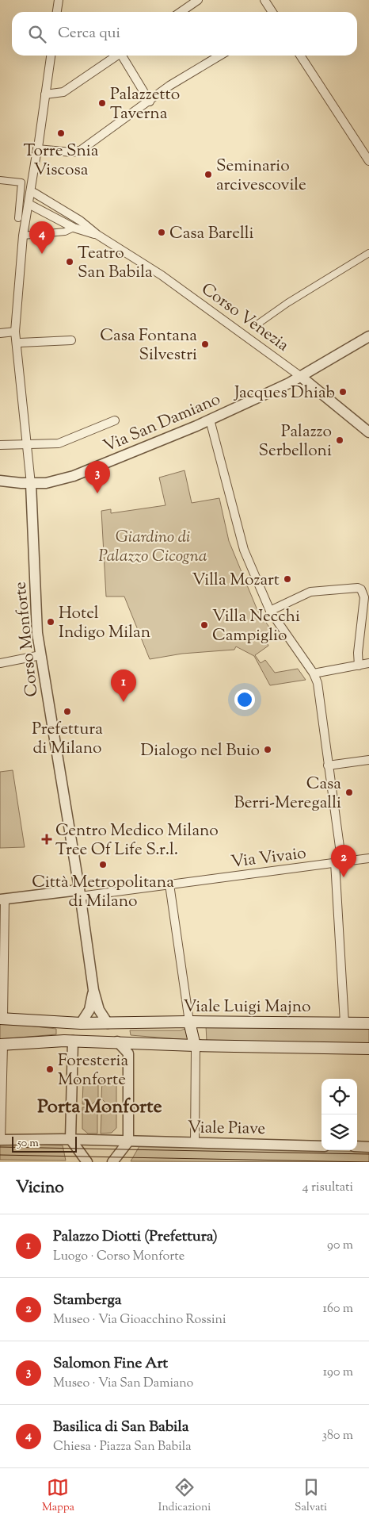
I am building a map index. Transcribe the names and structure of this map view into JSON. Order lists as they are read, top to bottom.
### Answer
{
  "streets": {
    "main road": ["Viale Luigi Majno"],
    "street": [
      "Corso Venezia",
      "Via San Damiano",
      "Corso Monforte",
      "Via Vivaio",
      "Viale Piave"
    ]
  },
  "crossings": [
    ["Corso Venezia", "Via San Damiano"],
    ["Corso Venezia", "Corso Monforte"],
    ["Via San Damiano", "Corso Monforte"],
    ["Corso Monforte", "Via Vivaio"],
    ["Corso Monforte", "Viale Luigi Majno"]
  ],
  "districts": ["Porta Monforte"],
  "parks": ["Giardino di Palazzo Cicogna"],
  "places": {
    "other": [
      "Palazzetto Taverna",
      "Torre Snia Viscosa",
      "Seminario arcivescovile",
      "Casa Barelli",
      "Teatro San Babila",
      "Casa Fontana Silvestri",
      "Jacques Dhiab",
      "Palazzo Serbelloni",
      "Villa Mozart",
      "Hotel Indigo Milan",
      "Villa Necchi Campiglio",
      "Prefettura di Milano",
      "Dialogo nel Buio",
      "Casa Berri-Meregalli",
      "Città Metropolitana di Milano",
      "Foresteria Monforte"
    ],
    "health": ["Centro Medico Milano Tree Of Life S.r.l."]
  },
  "scale_bar": "50 m",
  "page": {
    "search": "Cerca qui",
    "pins": [
      "4",
      "3",
      "1",
      "2"
    ],
    "scale": "50 m",
    "heading": ["Vicino", "4 risultati"],
    "list": [
      {
        "mark": "1",
        "name": "Palazzo Diotti (Prefettura)",
        "note": "Luogo · Corso Monforte",
        "value": "90 m"
      },
      {
        "mark": "2",
        "name": "Stamberga",
        "note": "Museo · Via Gioacchino Rossini",
        "value": "160 m"
      },
      {
        "mark": "3",
        "name": "Salomon Fine Art",
        "note": "Museo · Via San Damiano",
        "value": "190 m"
      },
      {
        "mark": "4",
        "name": "Basilica di San Babila",
        "note": "Chiesa · Piazza San Babila",
        "value": "380 m"
      }
    ],
    "nav": ["Mappa", "Indicazioni", "Salvati"]
  }
}
